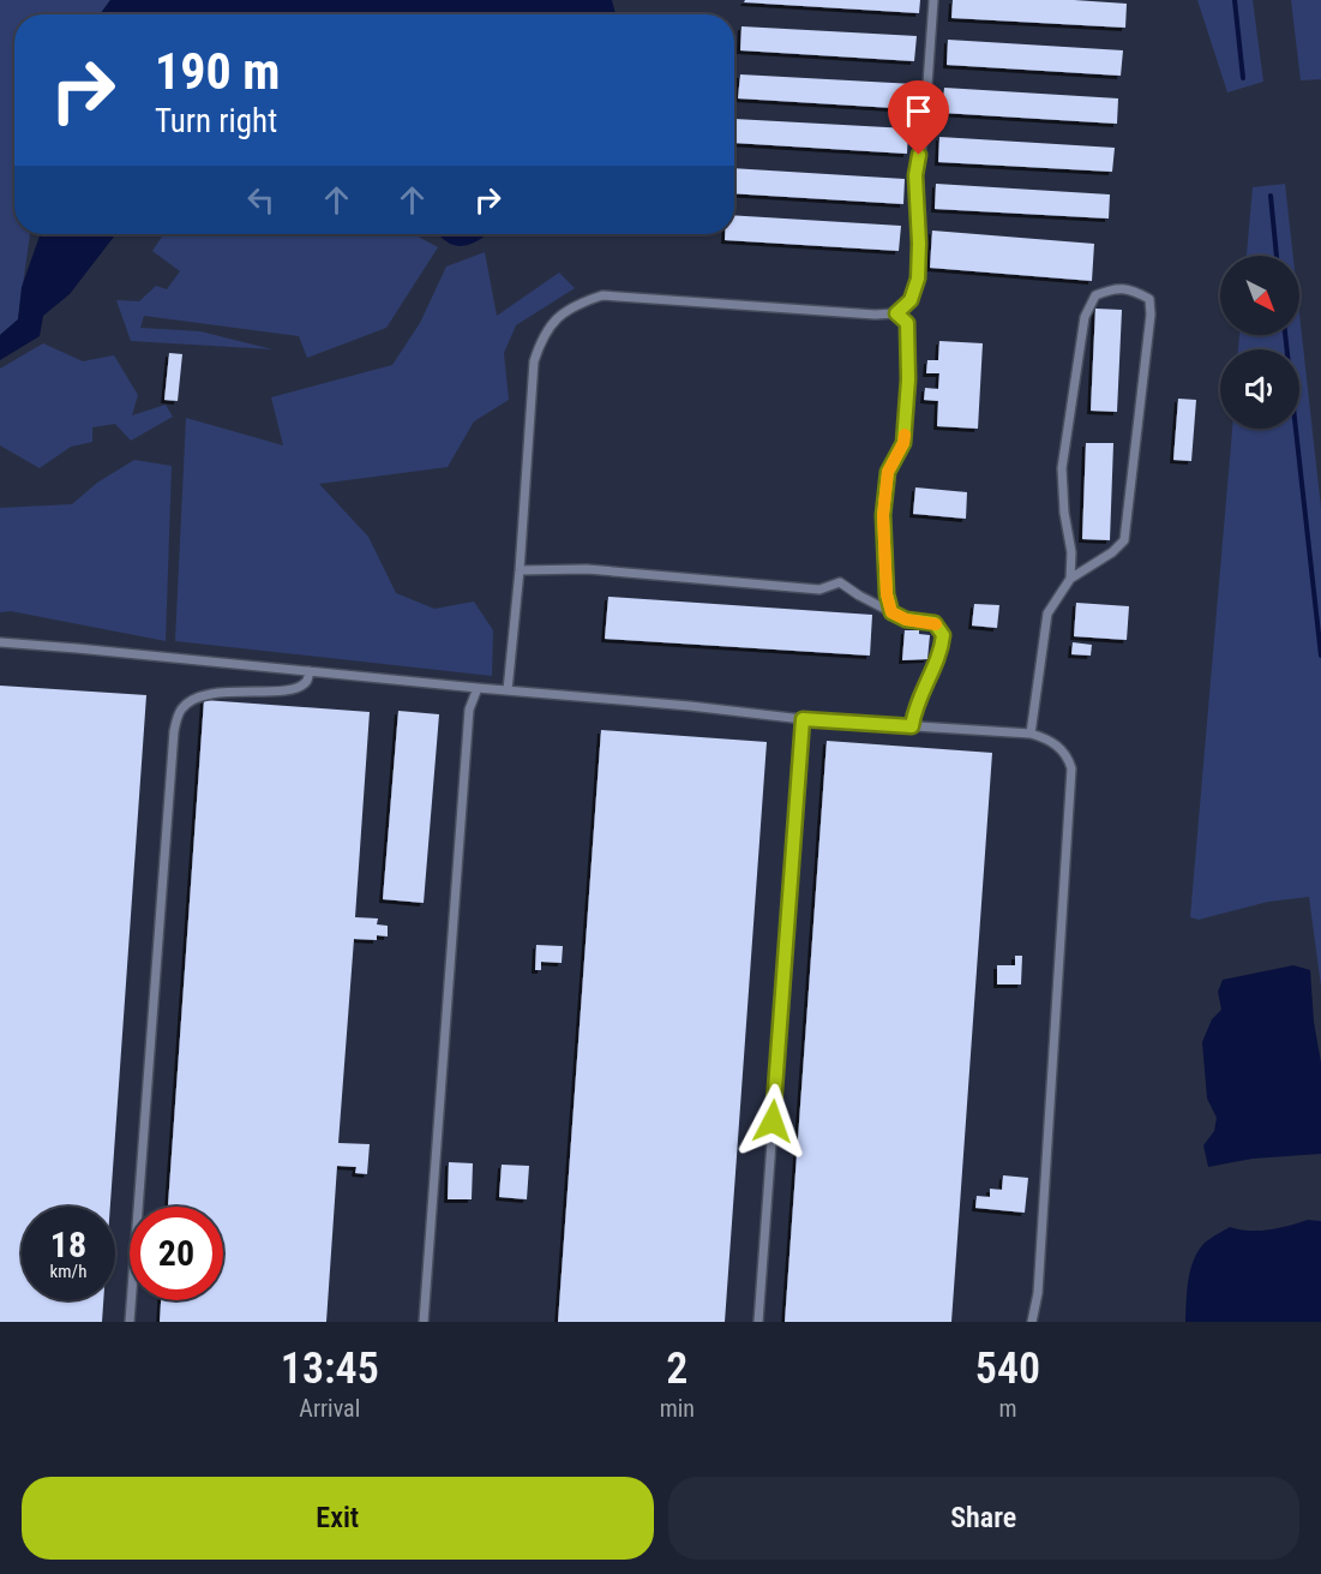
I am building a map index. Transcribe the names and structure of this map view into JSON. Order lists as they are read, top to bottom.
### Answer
{
  "north": "bottom right",
  "page": {
    "turn": ["190 m", "Turn right"],
    "speed": "18 km/h",
    "limit": "20",
    "eta": [
      "13:45",
      "Arrival",
      "2",
      "min",
      "540",
      "m"
    ],
    "buttons": ["Exit", "Share"]
  }
}
